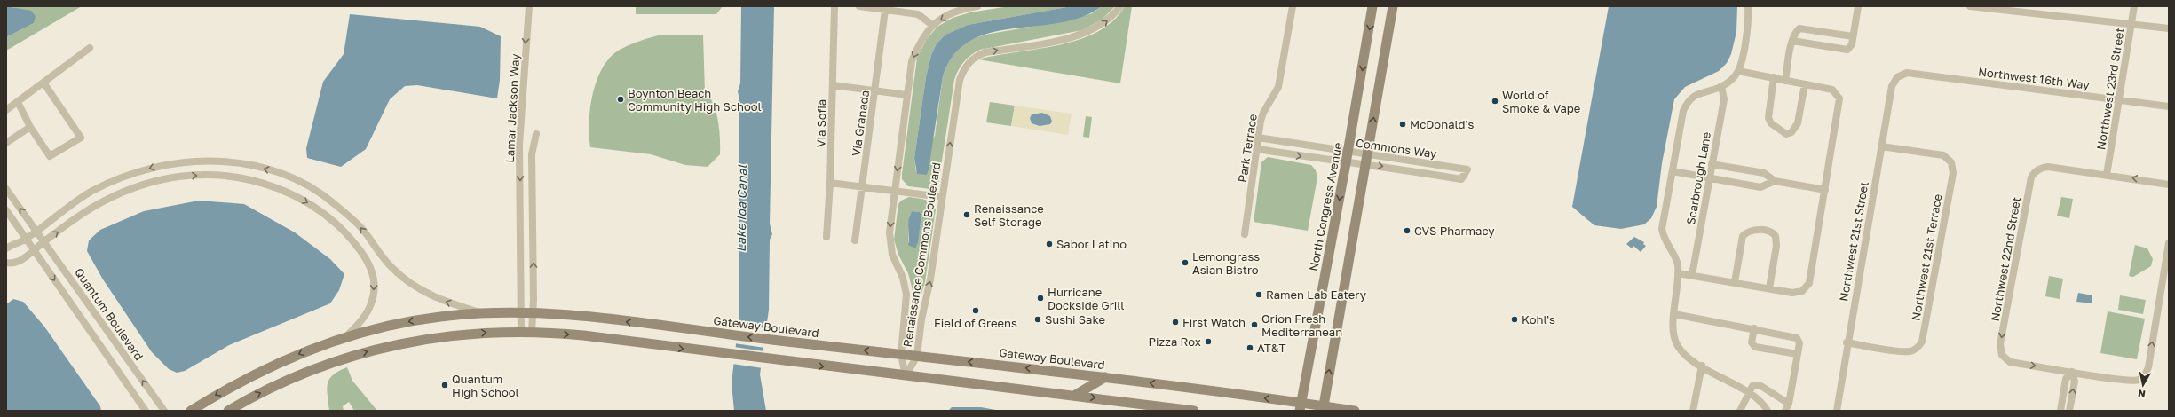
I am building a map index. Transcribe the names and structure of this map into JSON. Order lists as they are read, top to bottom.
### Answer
{
  "streets": {
    "main road": ["North Congress Avenue", "Gateway Boulevard"],
    "street": [
      "Northwest 16th Way",
      "Northwest 23rd Street",
      "Lamar Jackson Way",
      "Via Sofia",
      "Via Granada",
      "Park Terrace",
      "Commons Way",
      "Scarbrough Lane",
      "Northwest 21st Street",
      "Renaissance Commons Boulevard",
      "Northwest 21st Terrace",
      "Northwest 22nd Street",
      "Quantum Boulevard"
    ]
  },
  "crossings": [
    ["Northwest 16th Way", "Northwest 23rd Street"],
    ["Northwest 16th Way", "Northwest 21st Street"],
    ["Northwest 23rd Street", "Northwest 22nd Street"],
    ["Lamar Jackson Way", "Gateway Boulevard"],
    ["Park Terrace", "Commons Way"],
    ["Commons Way", "North Congress Avenue"],
    ["North Congress Avenue", "Gateway Boulevard"],
    ["Northwest 21st Street", "Northwest 21st Terrace"],
    ["Renaissance Commons Boulevard", "Gateway Boulevard"]
  ],
  "water": ["Lake Ida Canal"],
  "places": [
    "Boynton Beach Community High School",
    "World of Smoke & Vape",
    "McDonald's",
    "Renaissance Self Storage",
    "CVS Pharmacy",
    "Sabor Latino",
    "Lemongrass Asian Bistro",
    "Ramen Lab Eatery",
    "Hurricane Dockside Grill",
    "Field of Greens",
    "Sushi Sake",
    "Kohl's",
    "First Watch",
    "Orion Fresh Mediterranean",
    "Pizza Rox",
    "AT&T",
    "Quantum High School"
  ],
  "north": "bottom"
}
